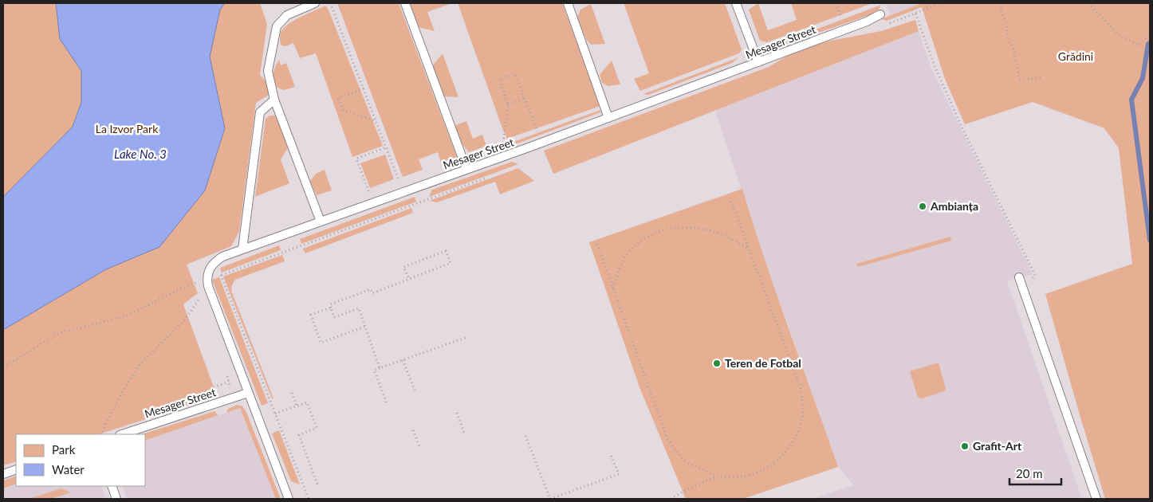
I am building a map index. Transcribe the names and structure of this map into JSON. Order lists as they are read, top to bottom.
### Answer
{
  "streets": {
    "lane": ["Mesager Street"]
  },
  "water": ["Lake No. 3"],
  "parks": ["Grădini", "La Izvor Park"],
  "places": ["Ambianța", "Teren de Fotbal", "Grafit-Art"],
  "legend": ["Park", "Water"],
  "scale_bar": "20 m"
}
